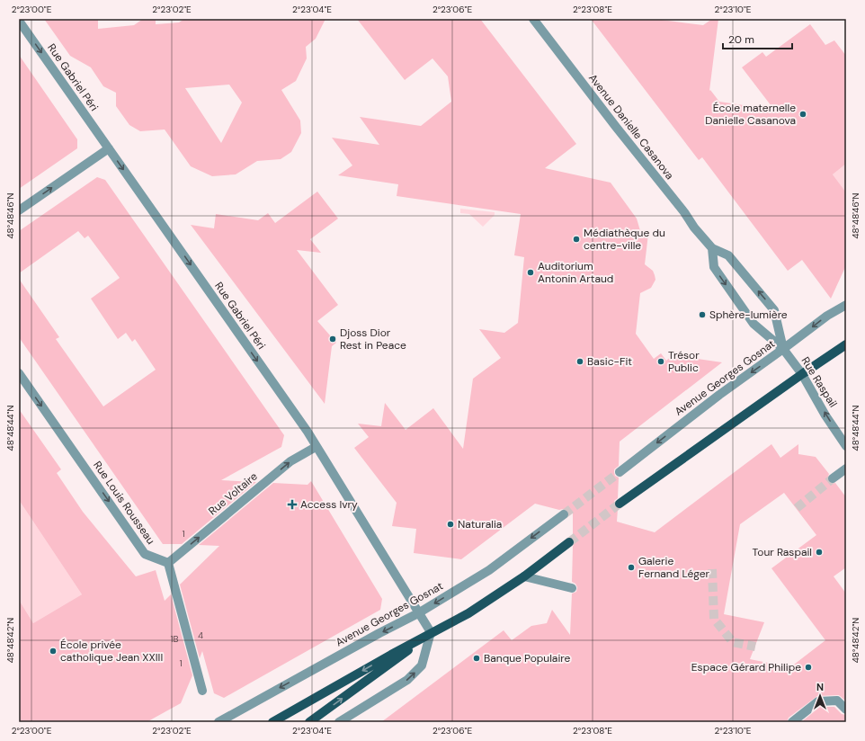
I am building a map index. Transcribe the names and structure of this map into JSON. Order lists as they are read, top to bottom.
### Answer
{
  "streets": {
    "street": [
      "Rue Gabriel Péri",
      "Avenue Danielle Casanova",
      "Avenue Georges Gosnat",
      "Rue Raspail",
      "Rue Voltaire",
      "Rue Louis Rousseau"
    ]
  },
  "crossings": [
    ["Rue Gabriel Péri", "Avenue Georges Gosnat"],
    ["Rue Gabriel Péri", "Rue Voltaire"],
    ["Avenue Danielle Casanova", "Avenue Georges Gosnat"],
    ["Avenue Danielle Casanova", "Rue Raspail"],
    ["Avenue Georges Gosnat", "Rue Raspail"],
    ["Rue Voltaire", "Rue Louis Rousseau"]
  ],
  "one_way": [
    "Rue Gabriel Péri",
    "Avenue Georges Gosnat",
    "Rue Raspail",
    "Rue Voltaire",
    "Rue Louis Rousseau"
  ],
  "places": {
    "other": [
      "École maternelle Danielle Casanova",
      "Médiathèque du centre-ville",
      "Auditorium Antonin Artaud",
      "Sphère-lumière",
      "Djoss Dior Rest in Peace",
      "Basic-Fit",
      "Trésor Public",
      "Naturalia",
      "Tour Raspail",
      "Galerie Fernand Léger",
      "École privée catholique Jean XXIII",
      "Banque Populaire",
      "Espace Gérard Philipe"
    ],
    "health": ["Access Ivry"]
  },
  "house_numbers": [
    "1",
    "4",
    "1B",
    "1"
  ],
  "scale_bar": "20 m",
  "north": "top",
  "coordinates": [
    "2°23'00\"E",
    "2°23'02\"E",
    "2°23'04\"E",
    "2°23'06\"E",
    "2°23'08\"E",
    "2°23'10\"E",
    "48°48'46\"N",
    "48°48'44\"N",
    "48°48'42\"N"
  ]
}
